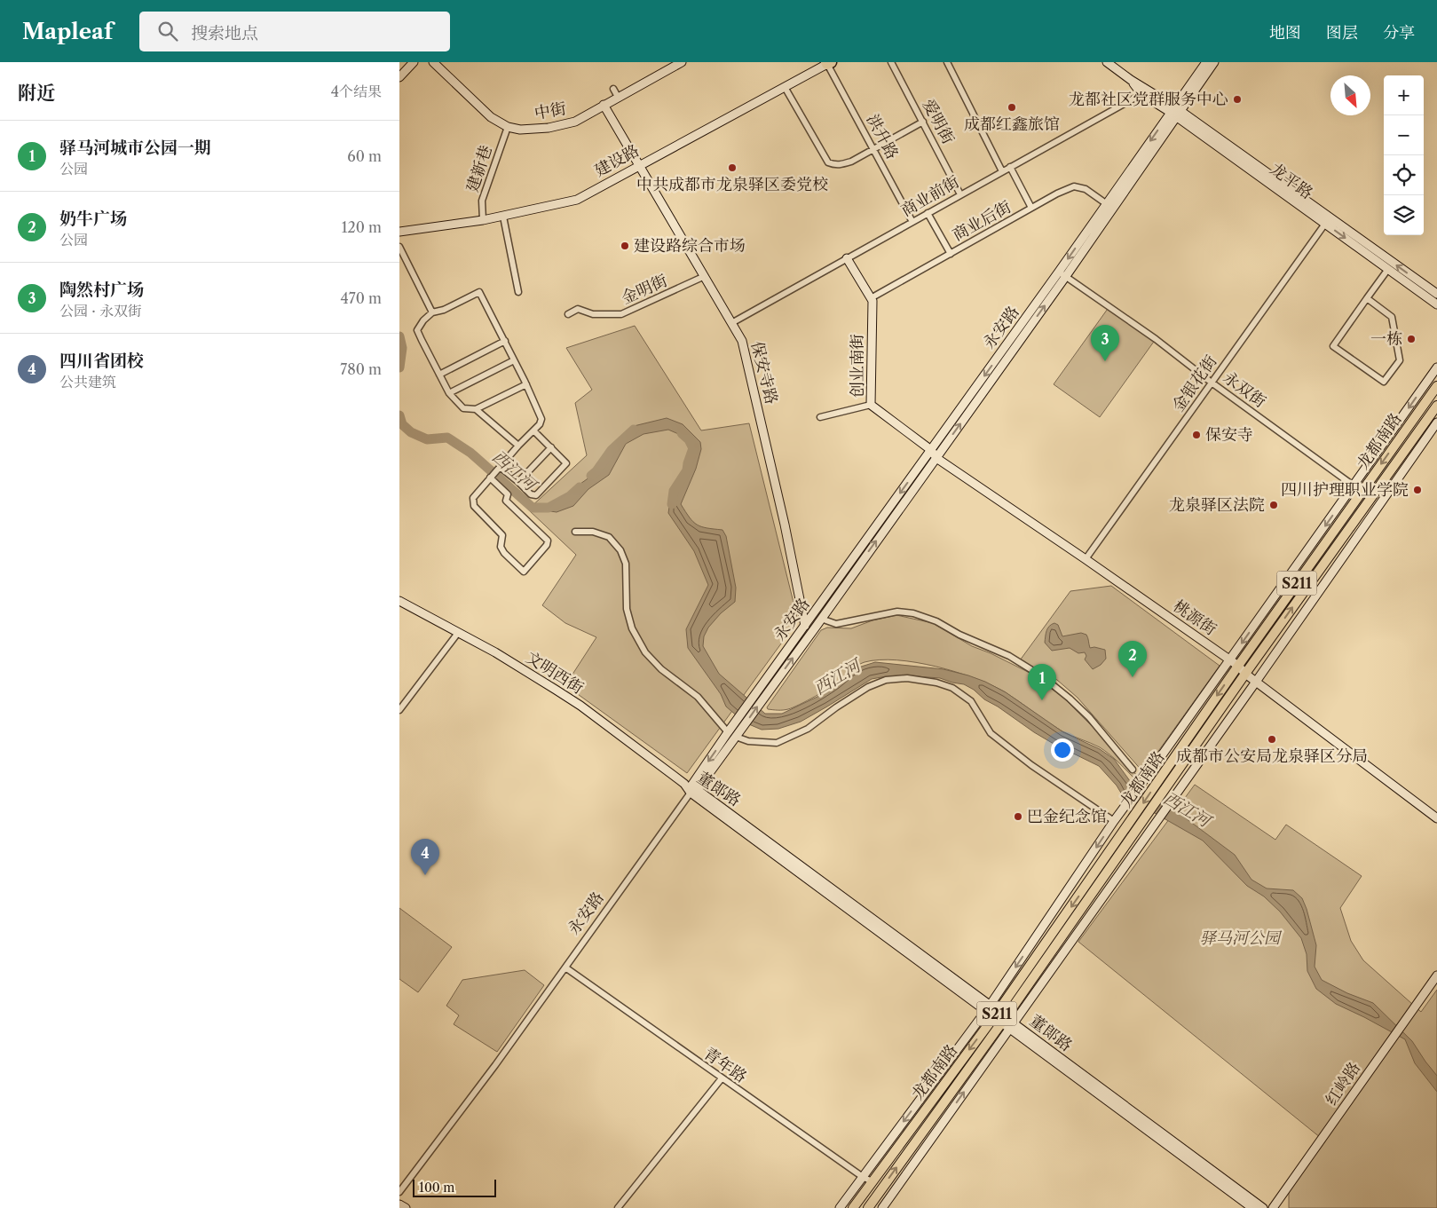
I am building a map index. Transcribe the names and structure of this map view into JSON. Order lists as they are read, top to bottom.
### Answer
{
  "streets": {
    "main road": ["龙都南路", "S211"],
    "street": [
      "中街",
      "爱明街",
      "洪升路",
      "建设路",
      "建新巷",
      "龙平路",
      "商业前街",
      "商业后街",
      "金明街",
      "永安路",
      "创业南街",
      "保安寺路",
      "金银花街",
      "永双街",
      "桃源街",
      "文明西街",
      "董郞路",
      "青年路",
      "红岭路"
    ]
  },
  "crossings": [
    ["中街", "建新巷"],
    ["中街", "保安寺路"],
    ["爱明街", "商业前街"],
    ["洪升路", "建设路"],
    ["洪升路", "商业前街"],
    ["建设路", "建新巷"],
    ["建设路", "保安寺路"],
    ["龙平路", "商业前街"],
    ["龙平路", "永安路"],
    ["龙平路", "金银花街"],
    ["商业前街", "创业南街"],
    ["商业前街", "保安寺路"],
    ["商业后街", "永安路"],
    ["商业后街", "创业南街"],
    ["金明街", "保安寺路"],
    ["永安路", "创业南街"],
    ["永安路", "保安寺路"],
    ["永安路", "永双街"],
    ["永安路", "桃源街"],
    ["永安路", "文明西街"],
    ["永安路", "董郞路"],
    ["永安路", "青年路"],
    ["创业南街", "桃源街"],
    ["金银花街", "永双街"],
    ["金银花街", "桃源街"],
    ["永双街", "龙都南路"],
    ["龙都南路", "桃源街"],
    ["龙都南路", "董郞路"],
    ["龙都南路", "青年路"],
    ["文明西街", "董郞路"]
  ],
  "water": ["西江河"],
  "parks": ["驿马河公园"],
  "places": [
    "龙都社区党群服务中心",
    "成都红鑫旅馆",
    "中共成都市龙泉驿区委党校",
    "建设路综合市场",
    "一栋",
    "保安寺",
    "四川护理职业学院",
    "龙泉驿区法院",
    "成都市公安局龙泉驿区分局",
    "巴金纪念馆"
  ],
  "scale_bar": "100 m",
  "north": "bottom right",
  "page": {
    "header": "Mapleaf",
    "search": "搜索地点",
    "nav": ["地图", "图层", "分享"],
    "heading": ["附近", "4个结果"],
    "map_buttons": ["+", "−"],
    "list": [
      {
        "mark": "1",
        "name": "驿马河城市公园一期",
        "note": "公园",
        "value": "60 m"
      },
      {
        "mark": "2",
        "name": "奶牛广场",
        "note": "公园",
        "value": "120 m"
      },
      {
        "mark": "3",
        "name": "陶然村广场",
        "note": "公园 · 永双街",
        "value": "470 m"
      },
      {
        "mark": "4",
        "name": "四川省团校",
        "note": "公共建筑",
        "value": "780 m"
      }
    ],
    "pins": [
      "3",
      "2",
      "1",
      "4"
    ],
    "scale": "100 m"
  }
}
